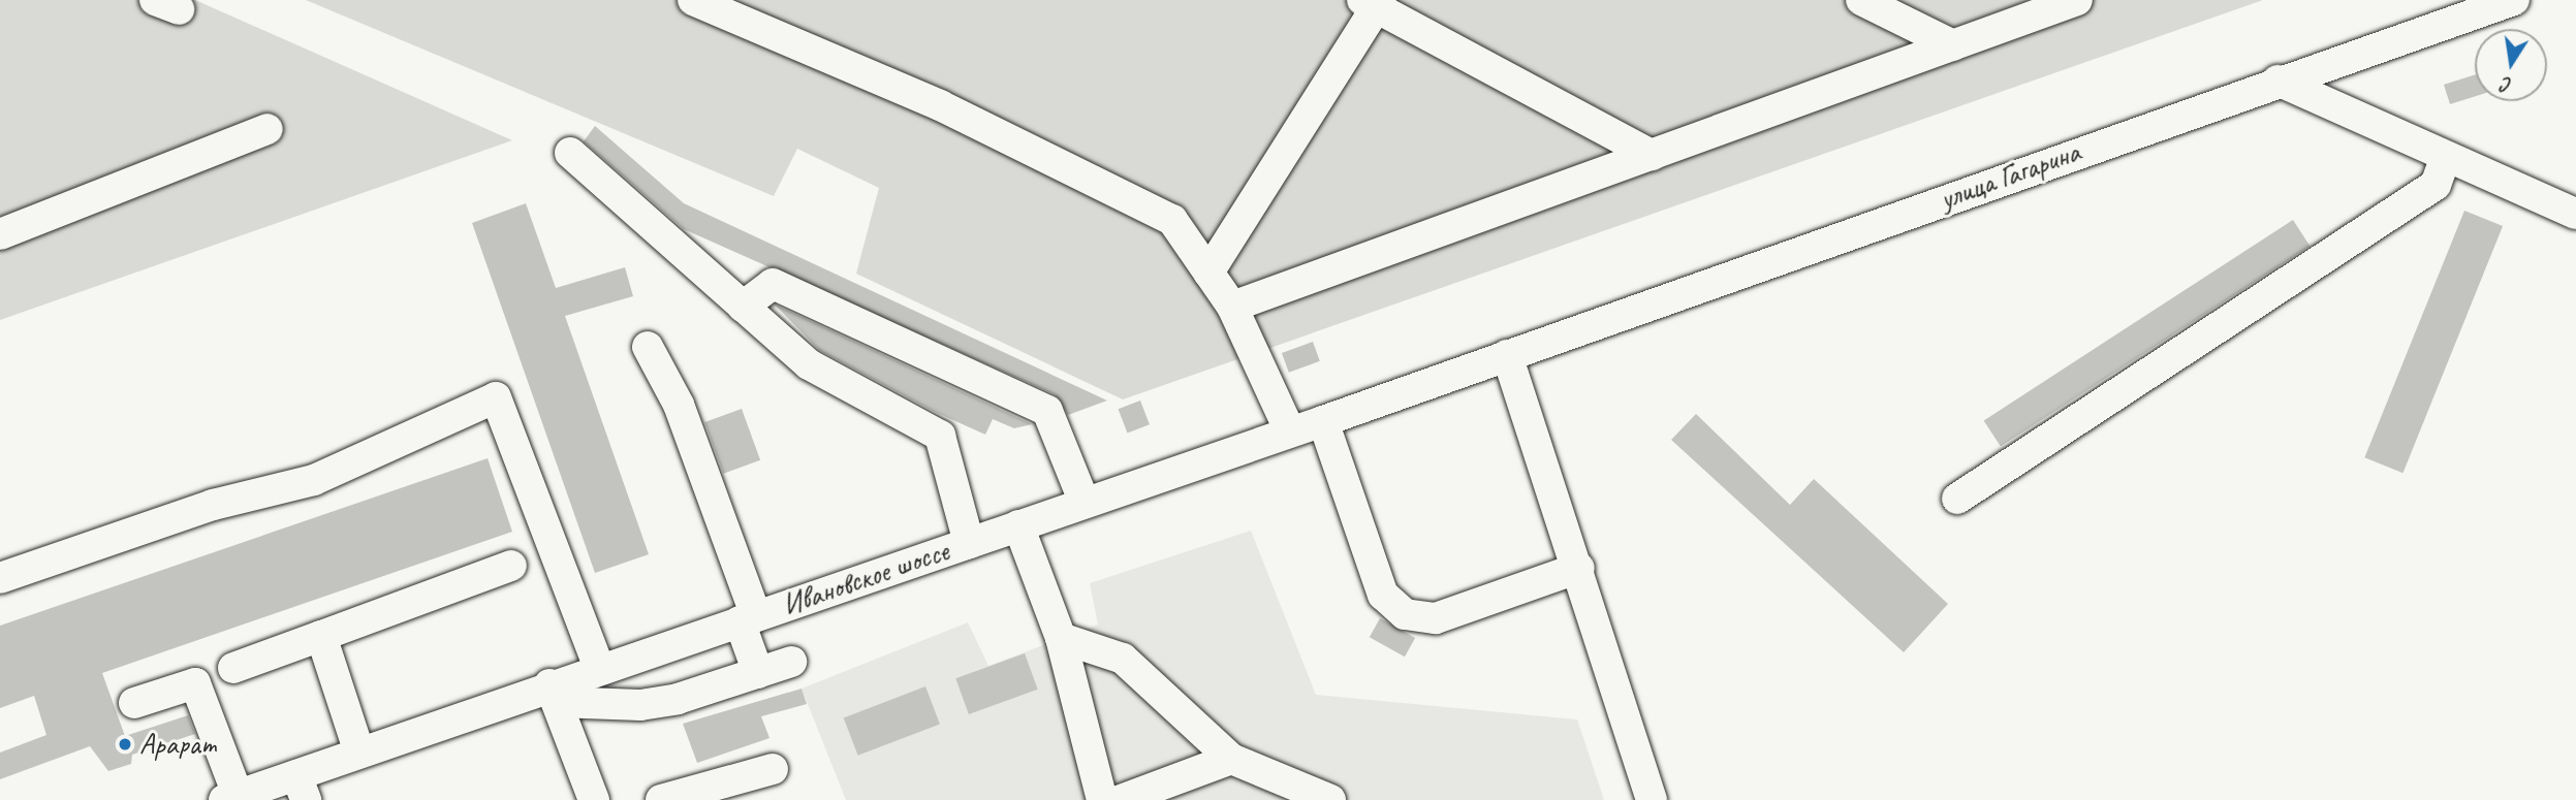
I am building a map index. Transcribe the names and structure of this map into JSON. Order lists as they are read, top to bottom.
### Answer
{
  "streets": {
    "street": ["улица Гагарина", "Ивановское шоссе"]
  },
  "crossings": [
    ["улица Гагарина", "Ивановское шоссе"]
  ],
  "places": ["Арарат"],
  "north": "bottom"
}
